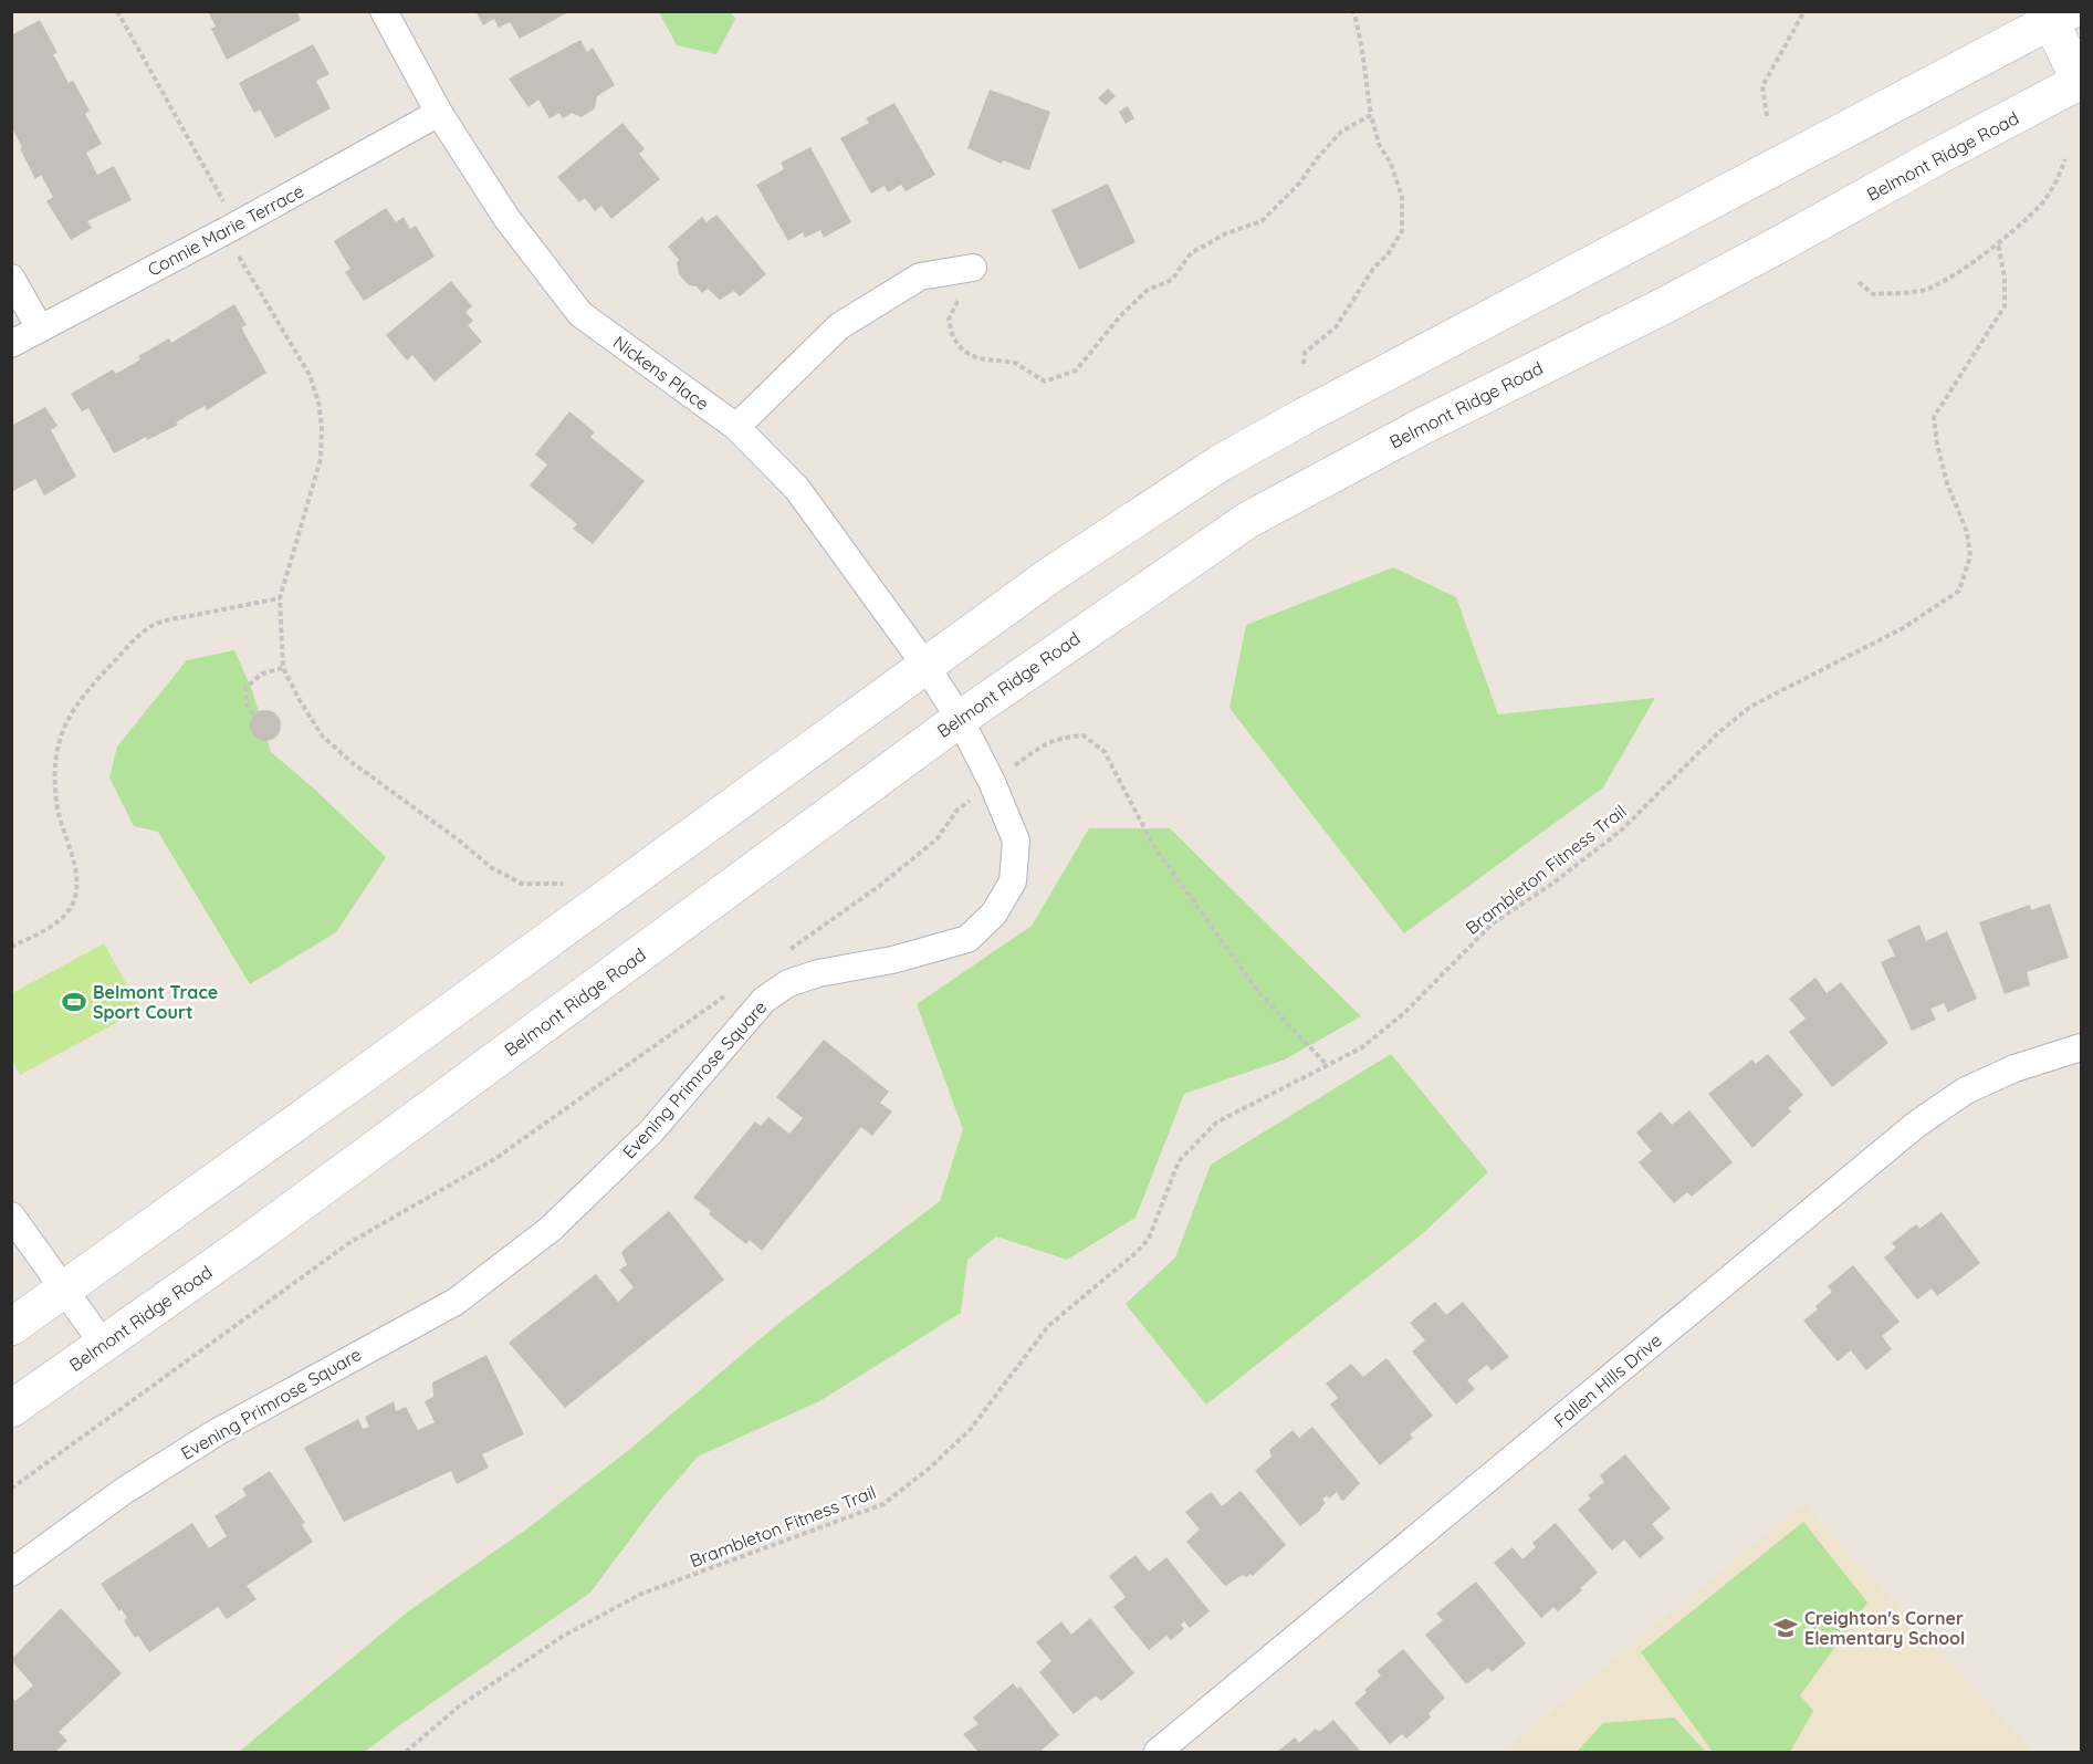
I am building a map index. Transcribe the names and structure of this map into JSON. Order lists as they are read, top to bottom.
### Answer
{
  "streets": {
    "main road": ["Belmont Ridge Road"],
    "street": [
      "Connie Marie Terrace",
      "Nickens Place",
      "Evening Primrose Square",
      "Fallen Hills Drive"
    ],
    "path": ["Brambleton Fitness Trail"]
  },
  "crossings": [
    ["Belmont Ridge Road", "Nickens Place"],
    ["Belmont Ridge Road", "Evening Primrose Square"],
    ["Connie Marie Terrace", "Nickens Place"],
    ["Nickens Place", "Evening Primrose Square"]
  ],
  "places": {
    "sports": ["Belmont Trace Sport Court"],
    "school or university": ["Creighton's Corner Elementary School"]
  }
}
